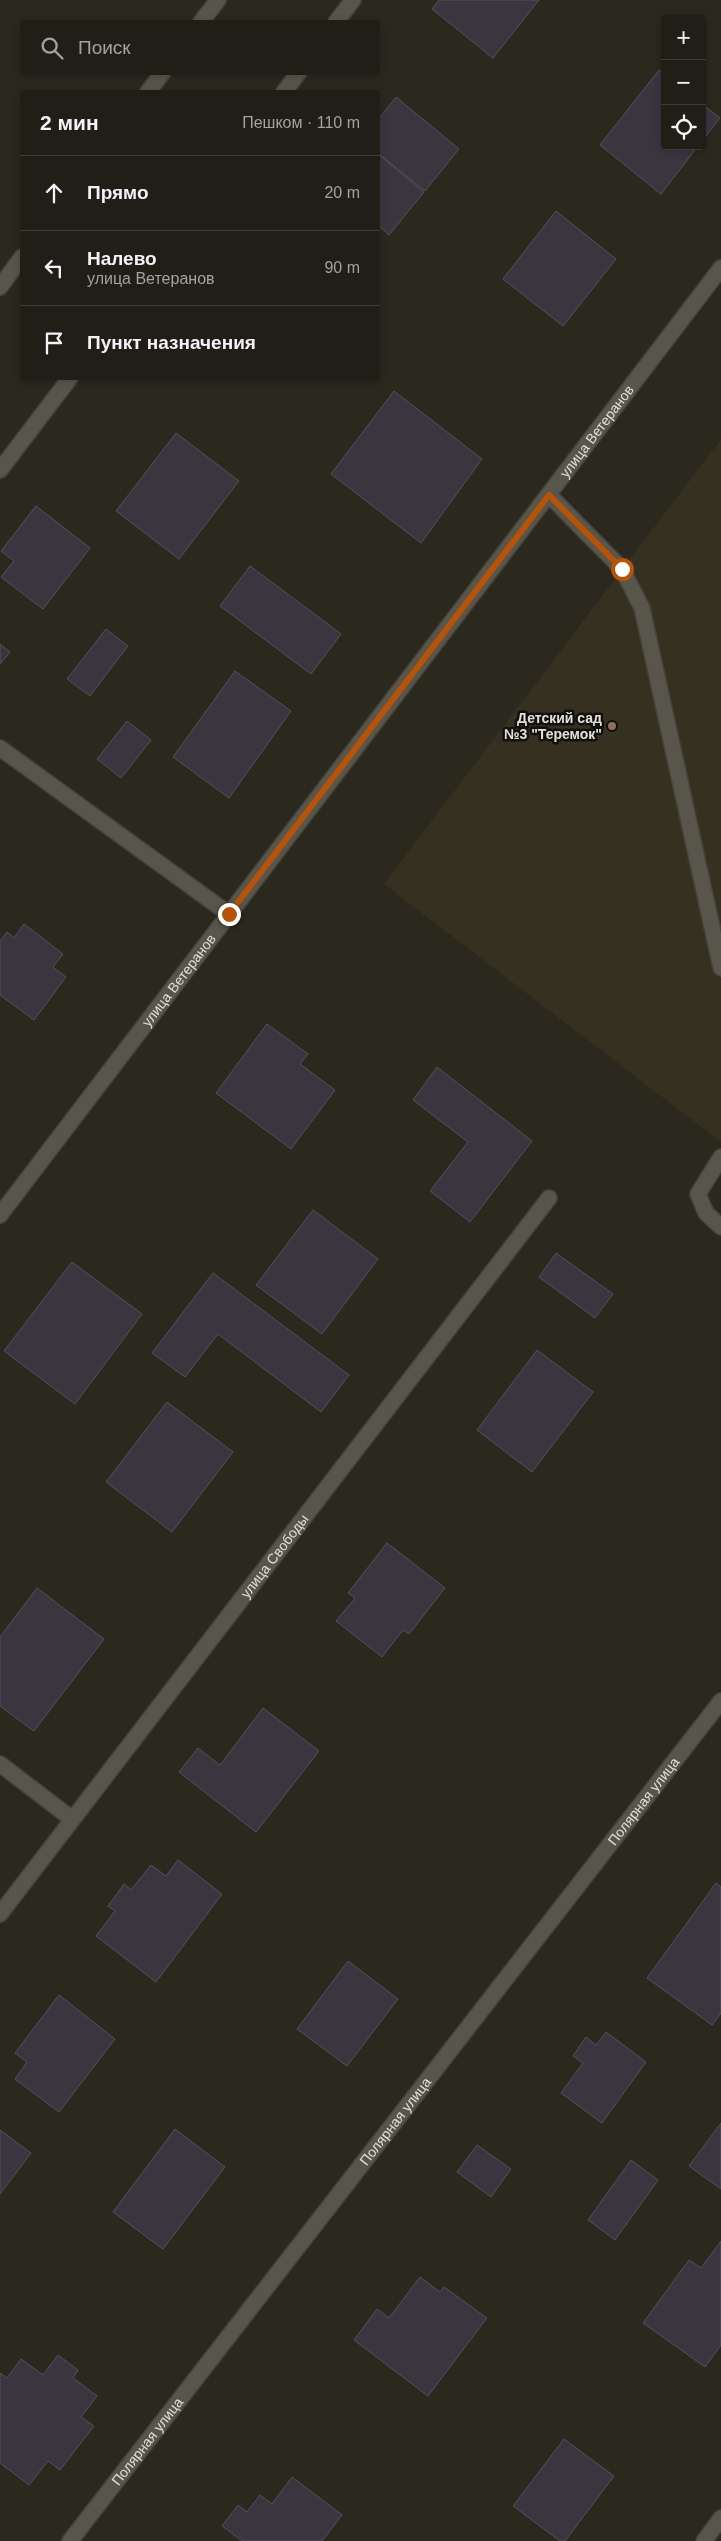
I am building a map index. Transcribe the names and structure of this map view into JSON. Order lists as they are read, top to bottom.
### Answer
{
  "streets": {
    "street": ["улица Ветеранов", "улица Свободы", "Полярная улица"]
  },
  "places": ["Детский сад №3 \"Теремок\""],
  "page": {
    "map_buttons": ["+", "−"],
    "search": "Поиск",
    "heading": ["2 мин", "Пешком · 110 m"],
    "list": [
      ["Прямо", "20 m"],
      ["Налево", "улица Ветеранов", "90 m"],
      "Пункт назначения"
    ]
  }
}
